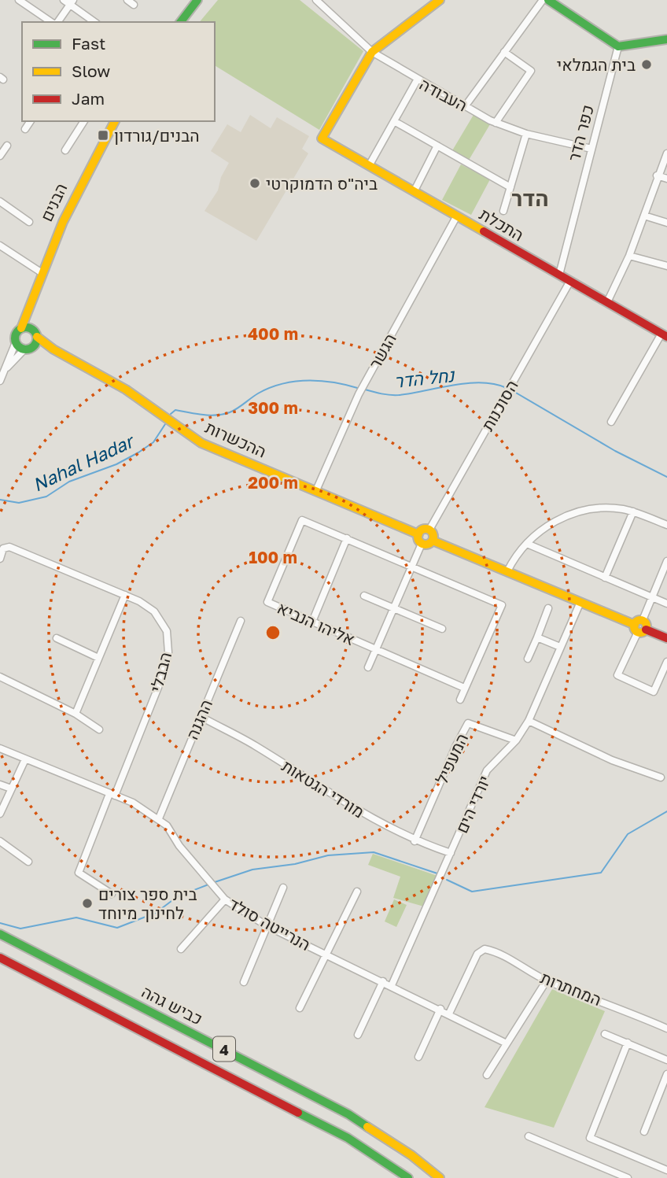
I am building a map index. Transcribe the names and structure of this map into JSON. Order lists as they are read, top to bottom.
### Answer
{
  "streets": {
    "main road": [
      "הבנים",
      "התכלת",
      "ההכשרות",
      "כביש גהה",
      "4"
    ],
    "street": [
      "העבודה",
      "כפר הדר",
      "הגשר",
      "הסוכנות",
      "אליהו הנביא",
      "הבבלי",
      "ההגנה",
      "המעפיל",
      "מורדי הגטאות",
      "יורדי הים",
      "הנרייטה סולד",
      "המחתרות"
    ]
  },
  "crossings": [
    ["העבודה", "כפר הדר"],
    ["העבודה", "התכלת"],
    ["כפר הדר", "התכלת"],
    ["הבנים", "ההכשרות"],
    ["התכלת", "הגשר"],
    ["התכלת", "הסוכנות"],
    ["הגשר", "ההכשרות"],
    ["הסוכנות", "ההכשרות"],
    ["הבבלי", "הנרייטה סולד"],
    ["ההגנה", "מורדי הגטאות"],
    ["ההגנה", "הנרייטה סולד"],
    ["המעפיל", "מורדי הגטאות"],
    ["המעפיל", "יורדי הים"],
    ["מורדי הגטאות", "יורדי הים"],
    ["יורדי הים", "הנרייטה סולד"],
    ["הנרייטה סולד", "המחתרות"]
  ],
  "districts": ["הדר"],
  "water": ["נחל הדר", "Nahal Hadar"],
  "places": {
    "other": ["בית הגמלאי", "ביה\"ס הדמוקרטי", "בית ספר צורים לחינוך מיוחד"],
    "transit": ["הבנים/גורדון"]
  },
  "legend": ["Fast", "Slow", "Jam"],
  "rings": [
    "400 m",
    "300 m",
    "200 m",
    "100 m"
  ]
}
